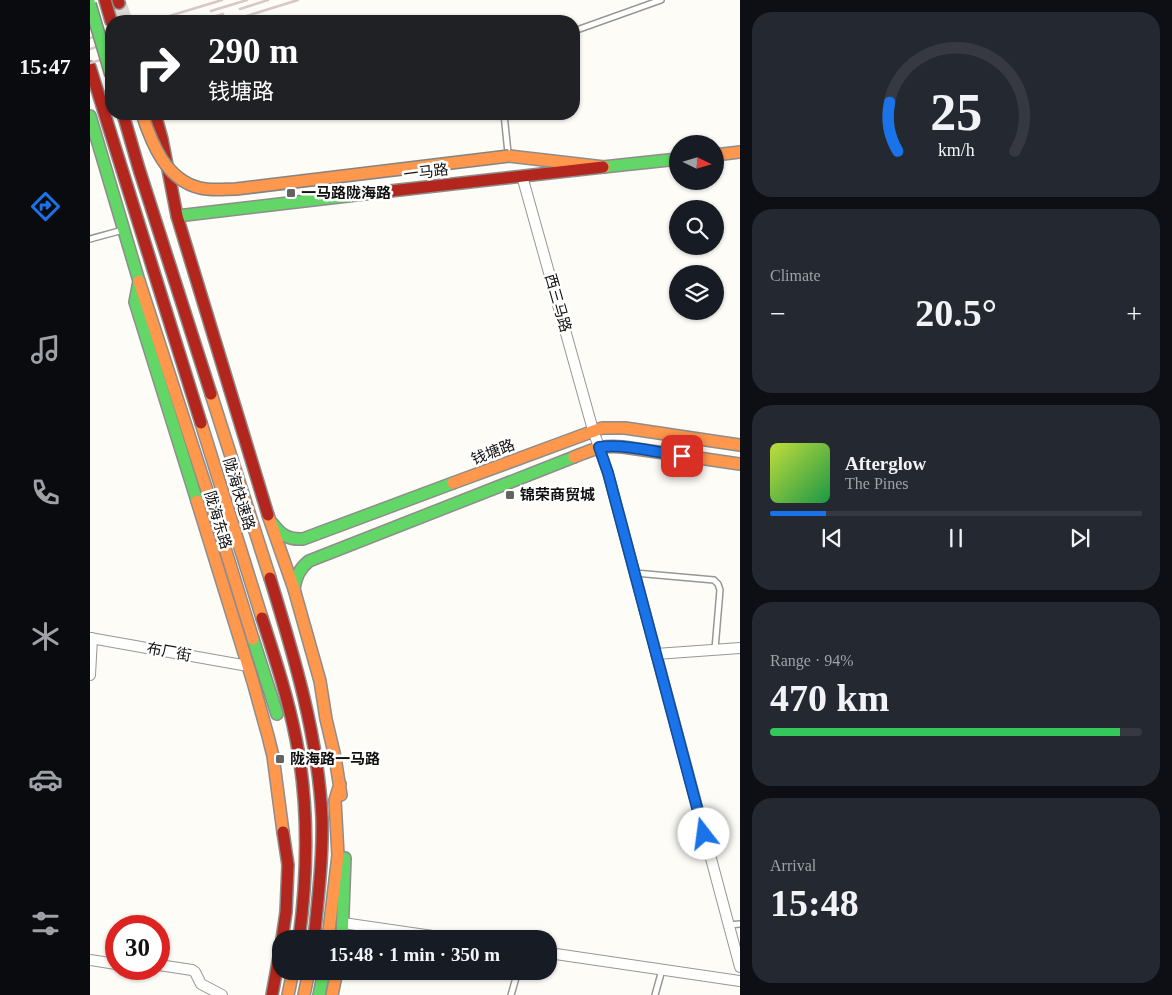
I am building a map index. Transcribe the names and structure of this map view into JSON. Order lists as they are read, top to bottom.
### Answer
{
  "streets": {
    "main road": [
      "一马路",
      "钱塘路",
      "陇海快速路",
      "陇海东路"
    ],
    "street": ["西三马路", "布厂街"]
  },
  "crossings": [
    ["一马路", "西三马路"],
    ["西三马路", "钱塘路"],
    ["陇海东路", "布厂街"]
  ],
  "places": {
    "transit": ["一马路陇海路", "锦荣商贸城", "陇海路一马路"]
  },
  "north": "right",
  "page": {
    "tabs": "15:47",
    "turn": ["290 m", "钱塘路"],
    "tile": [
      "Climate",
      ["Range · 94%", "470 km"],
      ["Arrival", "15:48"]
    ],
    "heat": ["−", "20.5°", "+"],
    "song": ["Afterglow", "The Pines"],
    "limit": "30",
    "trip": "15:48 · 1 min · 350 m",
    "gauge": ["25", "km/h"]
  }
}
